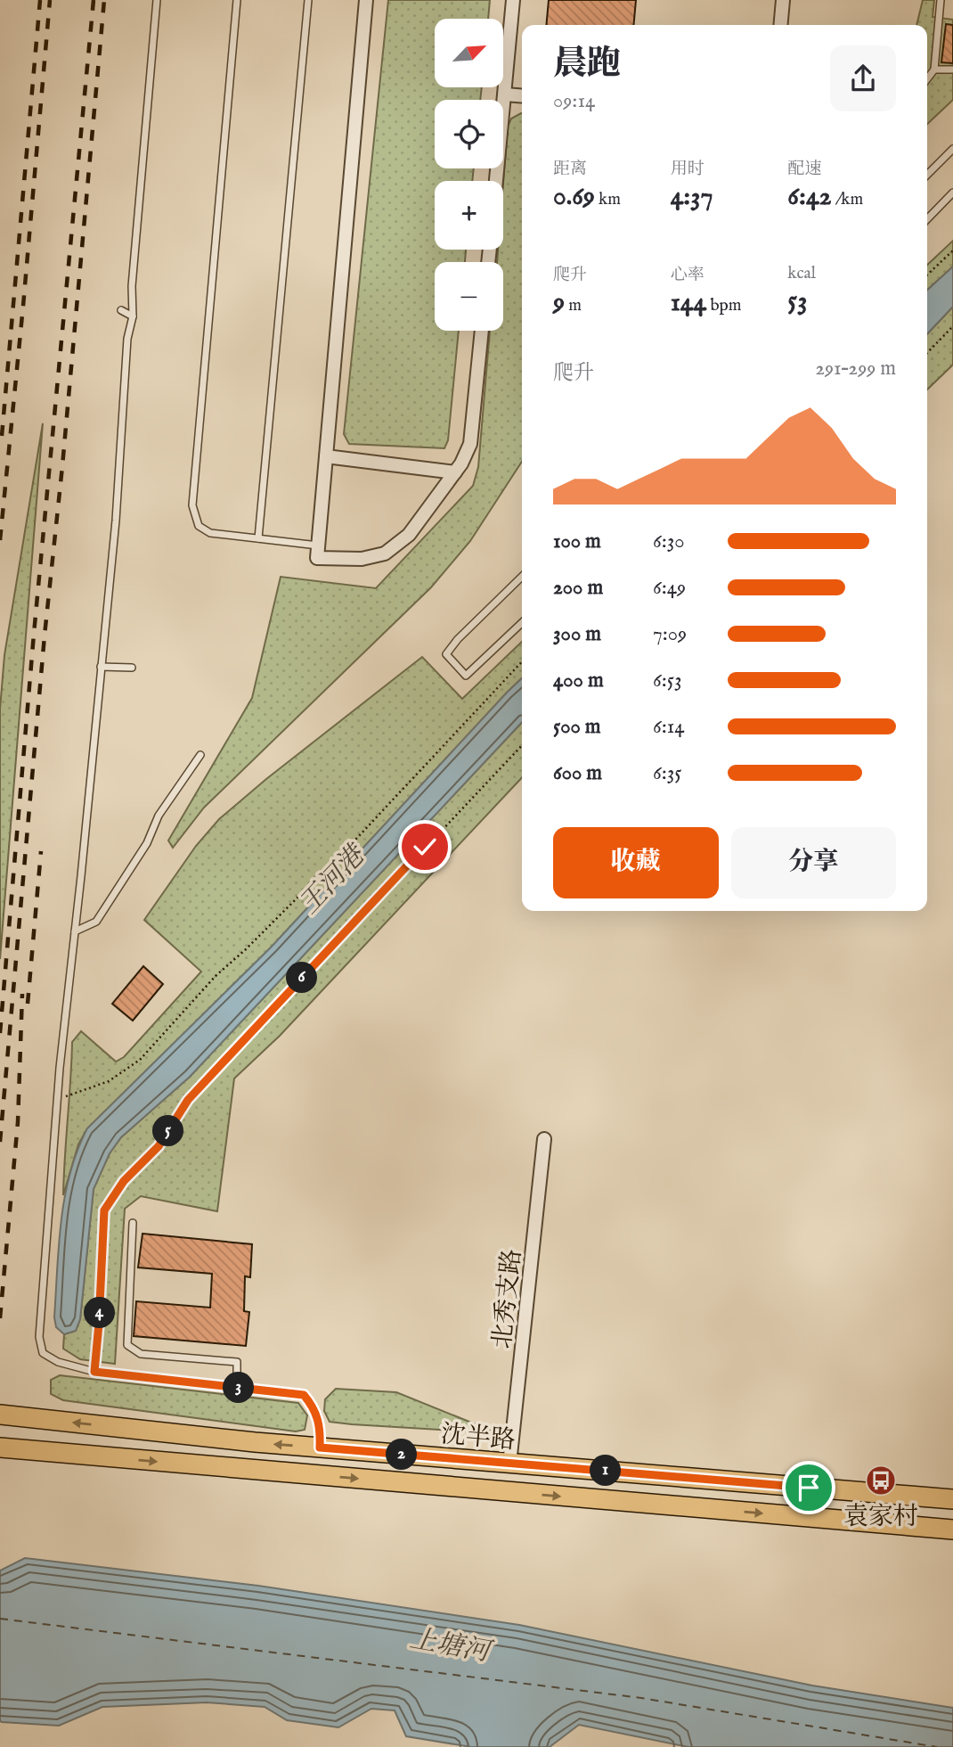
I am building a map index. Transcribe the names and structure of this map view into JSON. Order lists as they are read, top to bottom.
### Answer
{
  "streets": {
    "main road": ["沈半路"],
    "street": ["北秀支路"]
  },
  "crossings": [
    ["北秀支路", "沈半路"]
  ],
  "water": ["王河港", "上塘河"],
  "places": {
    "bus stop": ["袁家村"]
  },
  "north": "top right",
  "page": {
    "map_buttons": ["+", "−"],
    "heading": ["晨跑", "09:14"],
    "stats": [
      ["距离", "0.69 km"],
      ["用时", "4:37"],
      ["配速", "6:42 /km"],
      ["爬升", "9 m"],
      ["心率", "144 bpm"],
      ["kcal", "53"]
    ],
    "chart": ["爬升", "291–299 m"],
    "list": [
      {
        "name": "100 m",
        "note": "6:30"
      },
      {
        "name": "200 m",
        "note": "6:49"
      },
      {
        "name": "300 m",
        "note": "7:09"
      },
      {
        "name": "400 m",
        "note": "6:53"
      },
      {
        "name": "500 m",
        "note": "6:14"
      },
      {
        "name": "600 m",
        "note": "6:35"
      }
    ],
    "buttons": ["收藏", "分享"],
    "pins": [
      "6",
      "5",
      "4",
      "3",
      "2",
      "1"
    ]
  }
}
